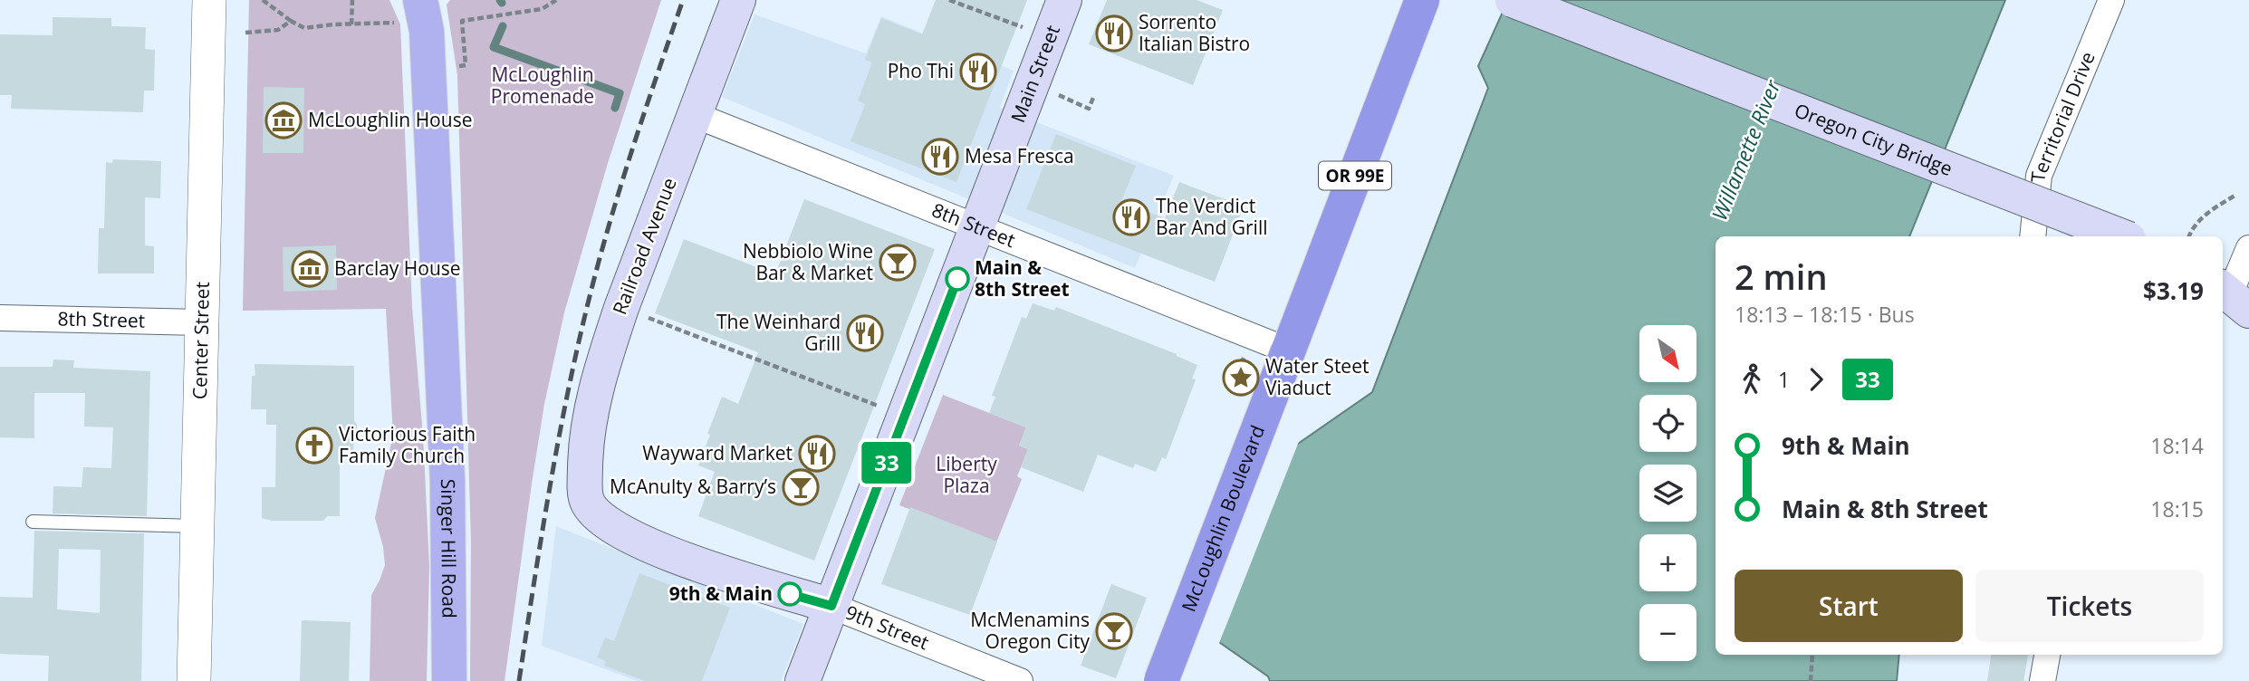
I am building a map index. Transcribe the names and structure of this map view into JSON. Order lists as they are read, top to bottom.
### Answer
{
  "streets": {
    "highway": ["OR 99E", "McLoughlin Boulevard"],
    "main road": [
      "Main Street",
      "Oregon City Bridge",
      "Railroad Avenue",
      "Singer Hill Road",
      "9th Street"
    ],
    "street": ["Territorial Drive", "8th Street", "Center Street"]
  },
  "crossings": [
    ["Main Street", "8th Street"],
    ["Main Street", "9th Street"],
    ["8th Street", "Railroad Avenue"],
    ["8th Street", "Center Street"],
    ["8th Street", "McLoughlin Boulevard"],
    ["Railroad Avenue", "9th Street"]
  ],
  "water": ["Willamette River"],
  "parks": ["McLoughlin Promenade", "Liberty Plaza"],
  "places": {
    "restaurant": [
      "Sorrento Italian Bistro",
      "Pho Thi",
      "Mesa Fresca",
      "The Verdict Bar And Grill",
      "The Weinhard Grill",
      "Wayward Market"
    ],
    "museum": ["McLoughlin House", "Barclay House"],
    "bar": ["Nebbiolo Wine Bar & Market", "McAnulty & Barry’s", "McMenamins Oregon City"],
    "other": ["Main & 8th Street", "9th & Main"],
    "place": ["Water Steet Viaduct"],
    "church": ["Victorious Faith Family Church"]
  },
  "lines": ["bus line 33"],
  "north": "bottom right",
  "page": {
    "on_map": "33",
    "heading": ["2 min", "18:13 – 18:15 · Bus", "$3.19"],
    "map_buttons": ["+", "−"],
    "legs": ["1", "33"],
    "list": [
      {
        "name": "9th & Main",
        "value": "18:14"
      },
      {
        "name": "Main & 8th Street",
        "value": "18:15"
      }
    ],
    "buttons": ["Start", "Tickets"]
  }
}
